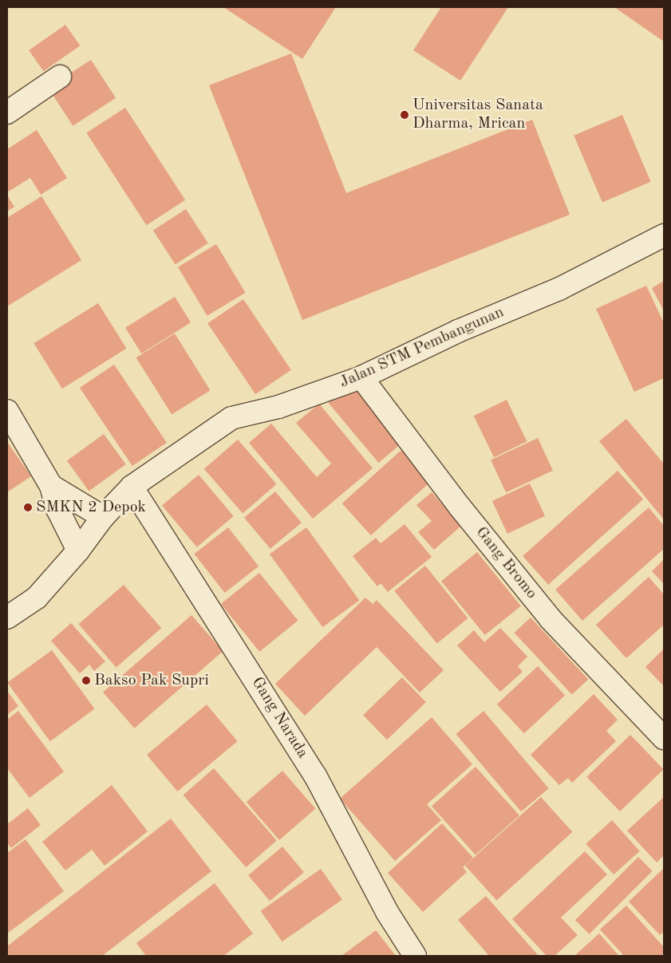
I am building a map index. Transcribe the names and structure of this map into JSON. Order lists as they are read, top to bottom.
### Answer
{
  "streets": {
    "street": ["Jalan STM Pembangunan", "Gang Bromo", "Gang Narada"]
  },
  "crossings": [
    ["Jalan STM Pembangunan", "Gang Bromo"],
    ["Jalan STM Pembangunan", "Gang Narada"]
  ],
  "places": ["Universitas Sanata Dharma, Mrican", "SMKN 2 Depok", "Bakso Pak Supri"]
}
